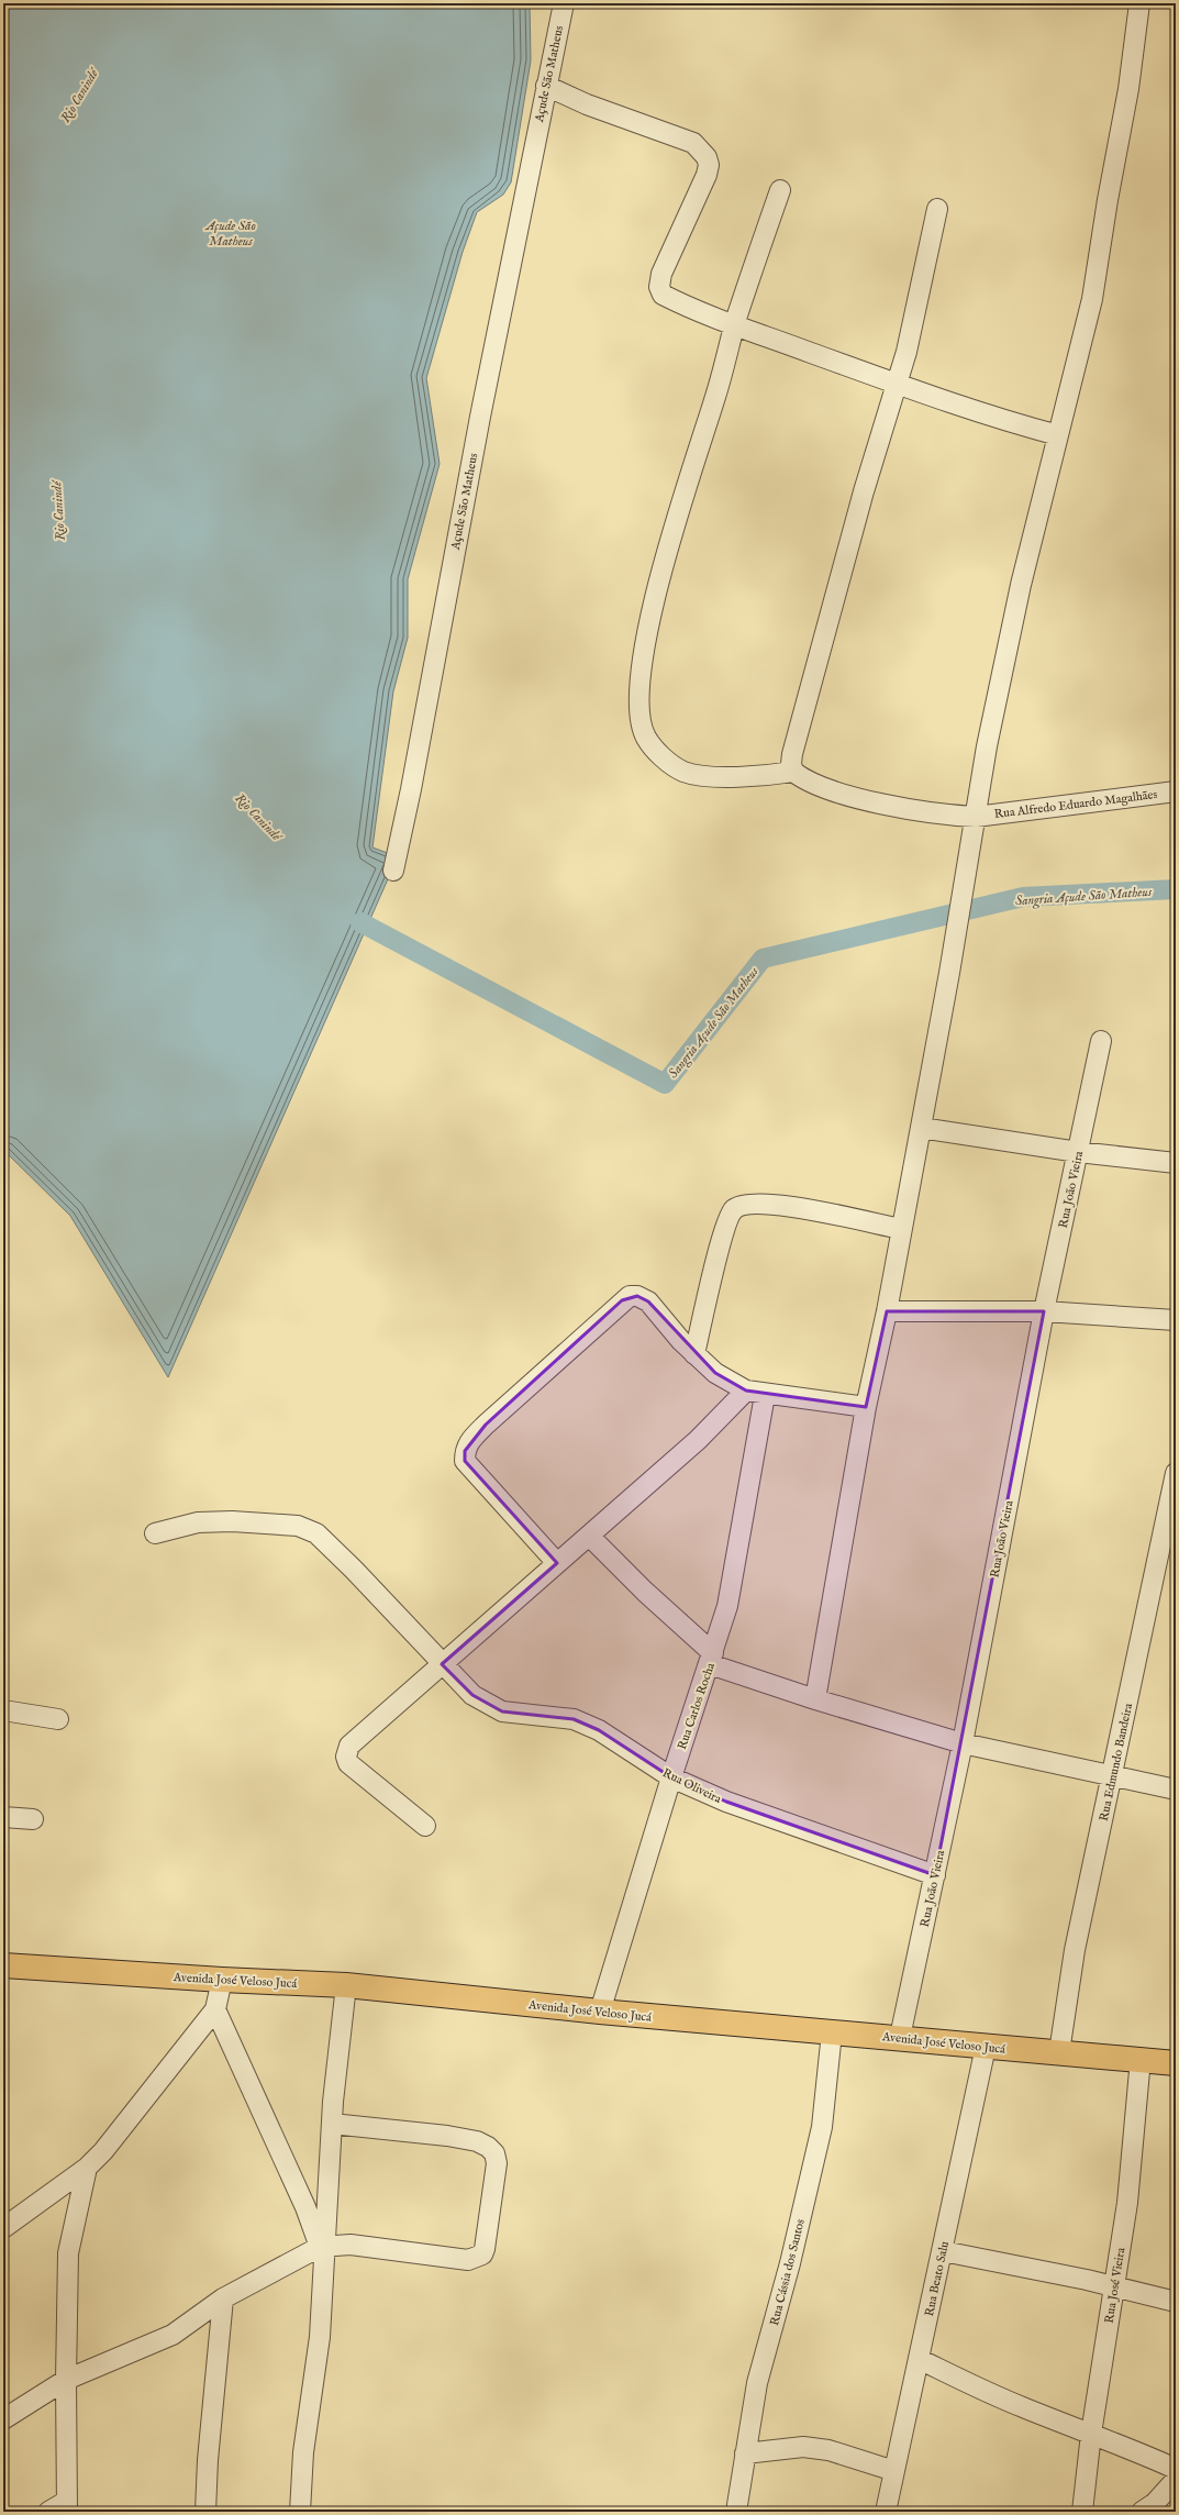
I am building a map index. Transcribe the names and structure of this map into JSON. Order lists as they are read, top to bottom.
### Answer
{
  "streets": {
    "main road": ["Avenida José Veloso Jucá"],
    "street": [
      "Açude São Matheus",
      "Rua Alfredo Eduardo Magalhães",
      "Rua João Vieira",
      "Rua Carlos Rocha",
      "Rua Edmundo Bandeira",
      "Rua Oliveira",
      "Rua Cássia dos Santos",
      "Rua Beato Salu",
      "Rua José Vieira"
    ]
  },
  "crossings": [
    ["Rua João Vieira", "Rua Oliveira"],
    ["Rua João Vieira", "Avenida José Veloso Jucá"],
    ["Rua Carlos Rocha", "Rua Oliveira"],
    ["Rua Carlos Rocha", "Avenida José Veloso Jucá"],
    ["Rua Edmundo Bandeira", "Avenida José Veloso Jucá"],
    ["Avenida José Veloso Jucá", "Rua Cássia dos Santos"],
    ["Avenida José Veloso Jucá", "Rua Beato Salu"],
    ["Avenida José Veloso Jucá", "Rua José Vieira"]
  ],
  "water": ["Rio Canindé", "Açude São Matheus", "Sangria Açude São Matheus"]
}
